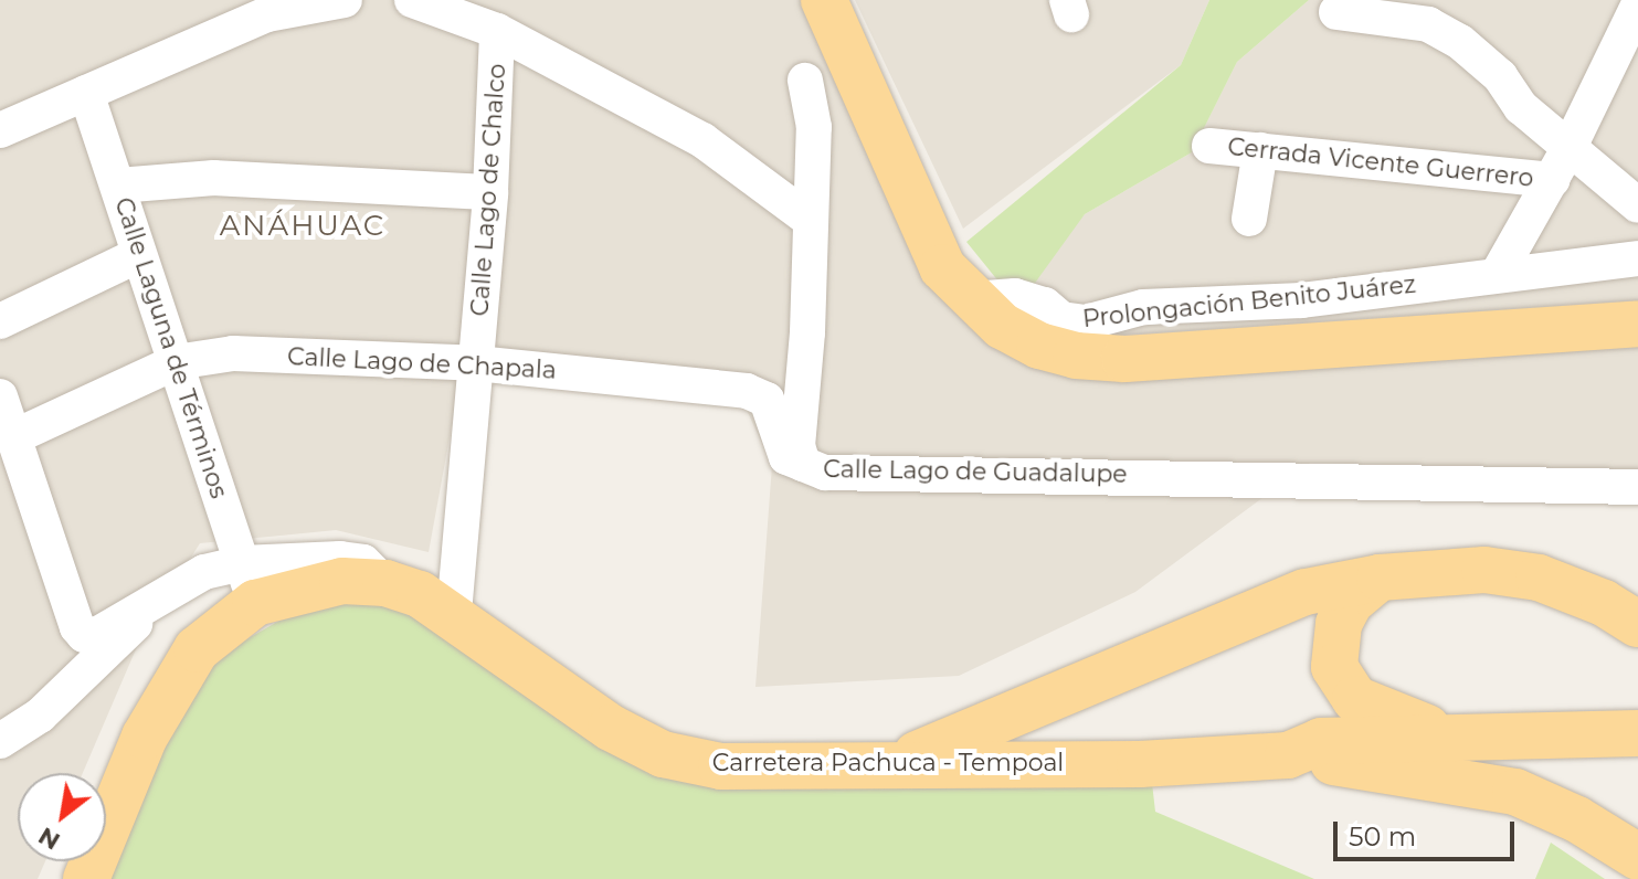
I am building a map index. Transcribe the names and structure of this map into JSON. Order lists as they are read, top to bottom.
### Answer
{
  "streets": {
    "main road": ["Carretera Pachuca - Tempoal"],
    "street": [
      "Cerrada Vicente Guerrero",
      "Calle Lago de Chalco",
      "Prolongación Benito Juárez",
      "Calle Laguna de Términos",
      "Calle Lago de Chapala",
      "Calle Lago de Guadalupe"
    ]
  },
  "crossings": [
    ["Calle Lago de Chalco", "Calle Lago de Chapala"],
    ["Calle Lago de Chalco", "Carretera Pachuca - Tempoal"],
    ["Calle Laguna de Términos", "Calle Lago de Chapala"],
    ["Calle Laguna de Términos", "Carretera Pachuca - Tempoal"],
    ["Calle Lago de Chapala", "Calle Lago de Guadalupe"]
  ],
  "districts": ["ANÁHUAC"],
  "scale_bar": "50 m",
  "north": "bottom left"
}
